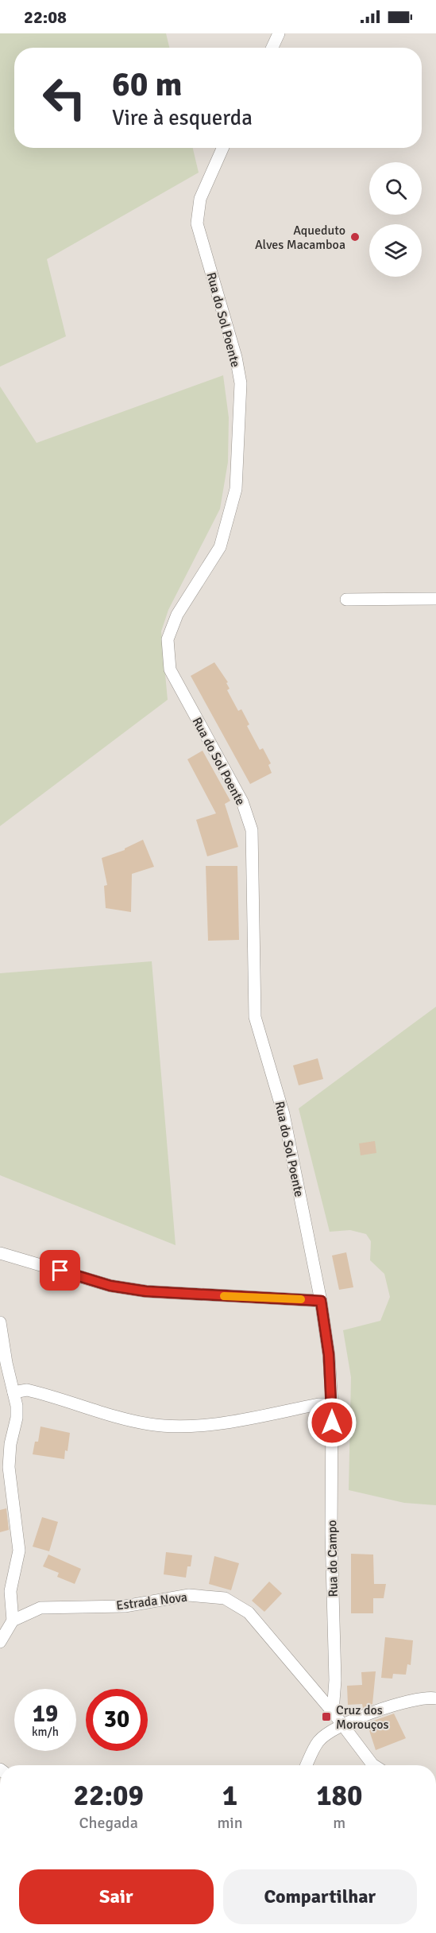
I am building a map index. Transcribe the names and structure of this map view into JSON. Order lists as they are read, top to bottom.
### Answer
{
  "streets": {
    "street": ["Rua do Sol Poente", "Rua do Campo", "Estrada Nova"]
  },
  "crossings": [
    ["Rua do Sol Poente", "Rua do Campo"],
    ["Rua do Campo", "Estrada Nova"]
  ],
  "places": {
    "other": ["Aqueduto Alves Macamboa"],
    "transit": ["Cruz dos Morouços"]
  },
  "page": {
    "status": "22:08",
    "turn": ["60 m", "Vire à esquerda"],
    "speed": "19 km/h",
    "limit": "30",
    "eta": [
      "22:09",
      "Chegada",
      "1",
      "min",
      "180",
      "m"
    ],
    "buttons": ["Sair", "Compartilhar"]
  }
}
